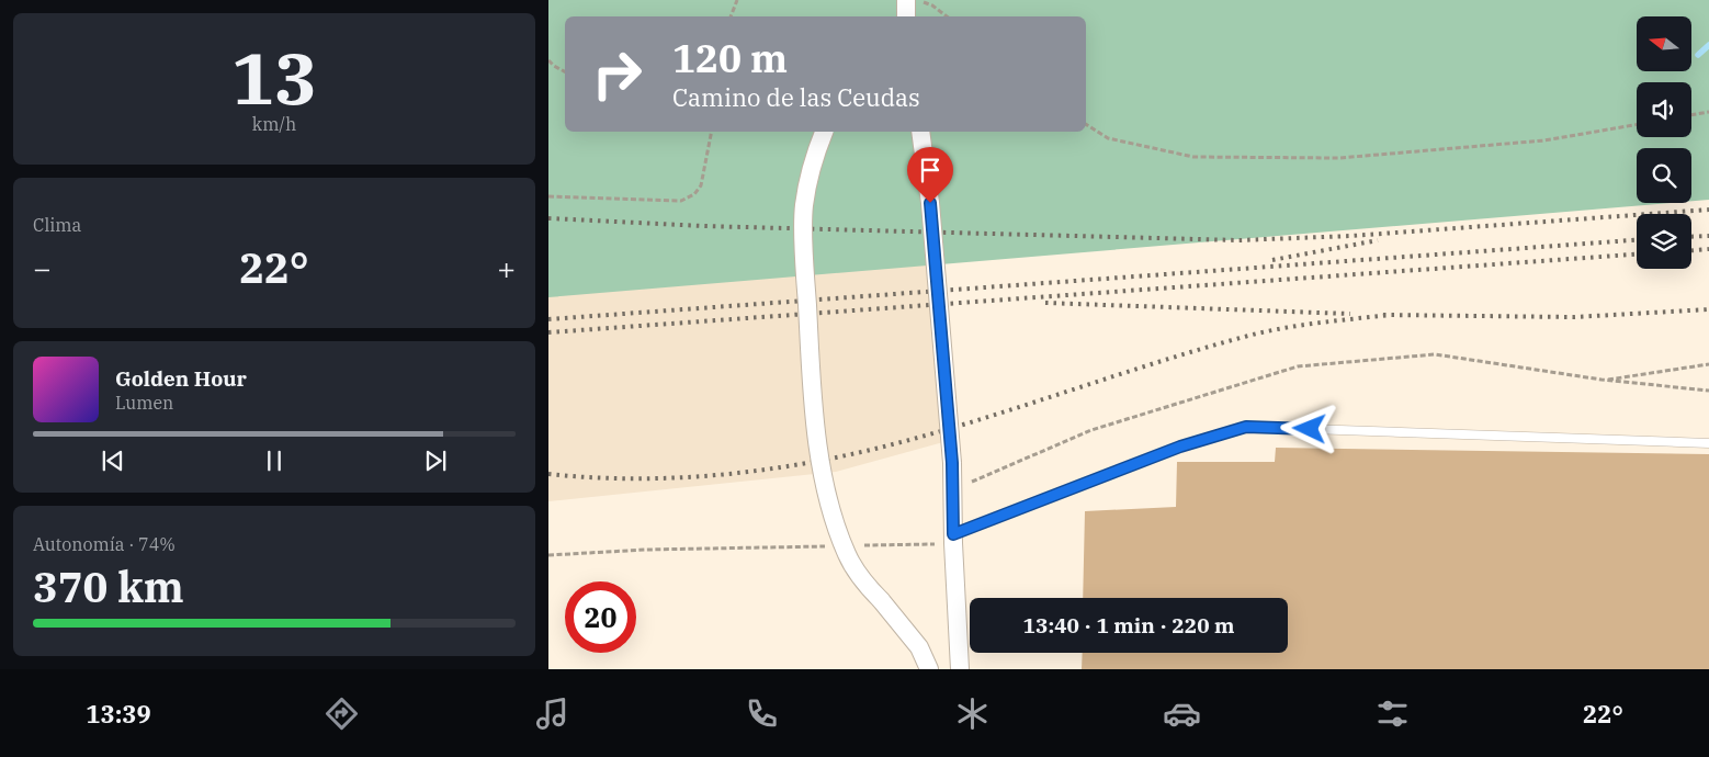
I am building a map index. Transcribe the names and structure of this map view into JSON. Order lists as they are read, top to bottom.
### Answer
{
  "north": "left",
  "page": {
    "tile": [
      ["13", "km/h"],
      "Clima",
      ["Autonomía · 74%", "370 km"]
    ],
    "turn": ["120 m", "Camino de las Ceudas"],
    "heat": ["−", "22°", "+"],
    "song": ["Golden Hour", "Lumen"],
    "limit": "20",
    "trip": "13:40 · 1 min · 220 m",
    "tabs": ["13:39", "22°"]
  }
}
